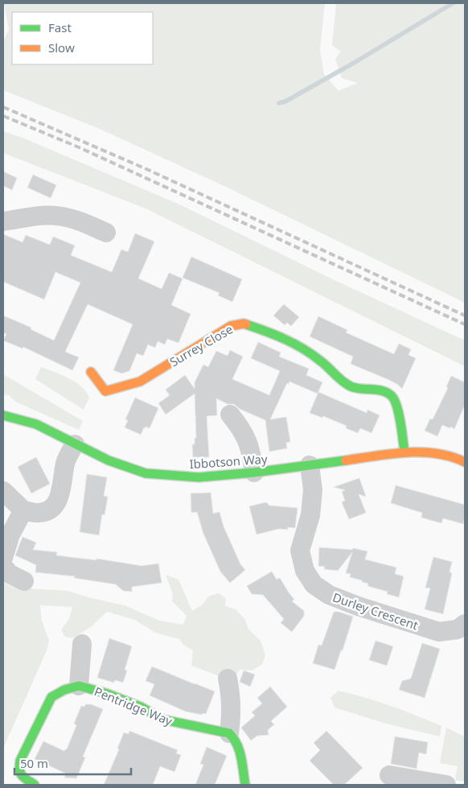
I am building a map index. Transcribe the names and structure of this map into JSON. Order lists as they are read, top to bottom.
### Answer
{
  "streets": {
    "street": [
      "Surrey Close",
      "Ibbotson Way",
      "Durley Crescent",
      "Pentridge Way"
    ]
  },
  "crossings": [
    ["Surrey Close", "Ibbotson Way"],
    ["Ibbotson Way", "Durley Crescent"]
  ],
  "legend": ["Fast", "Slow"],
  "scale_bar": "50 m"
}
